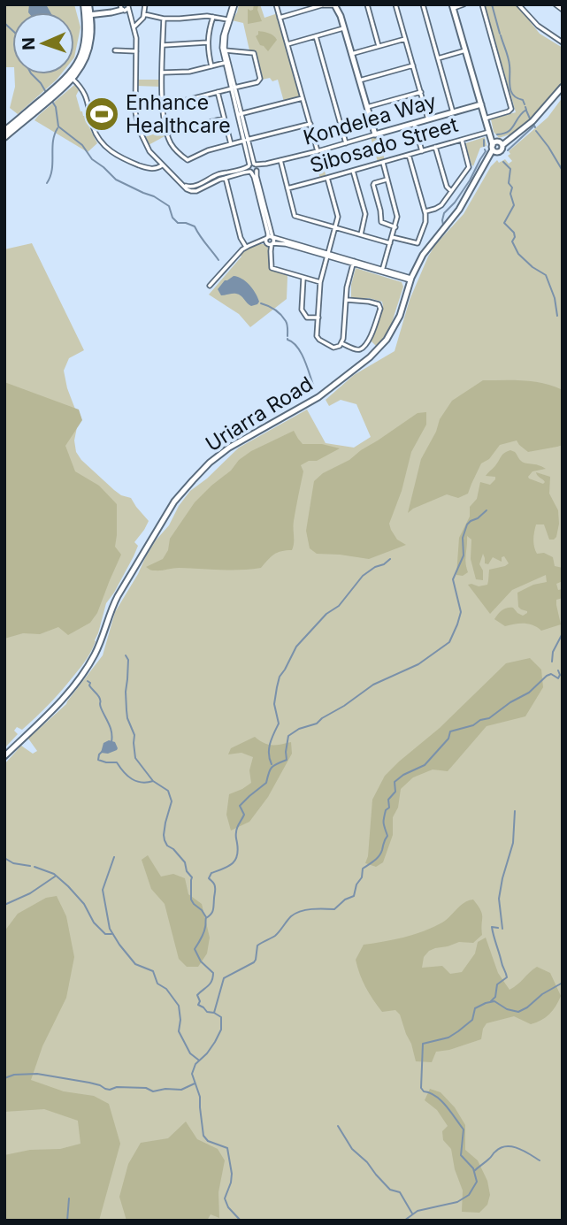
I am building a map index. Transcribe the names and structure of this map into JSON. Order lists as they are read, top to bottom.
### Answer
{
  "streets": {
    "street": ["Kondelea Way", "Sibosado Street", "Uriarra Road"]
  },
  "places": {
    "sports": ["Enhance Healthcare"]
  },
  "north": "left"
}
